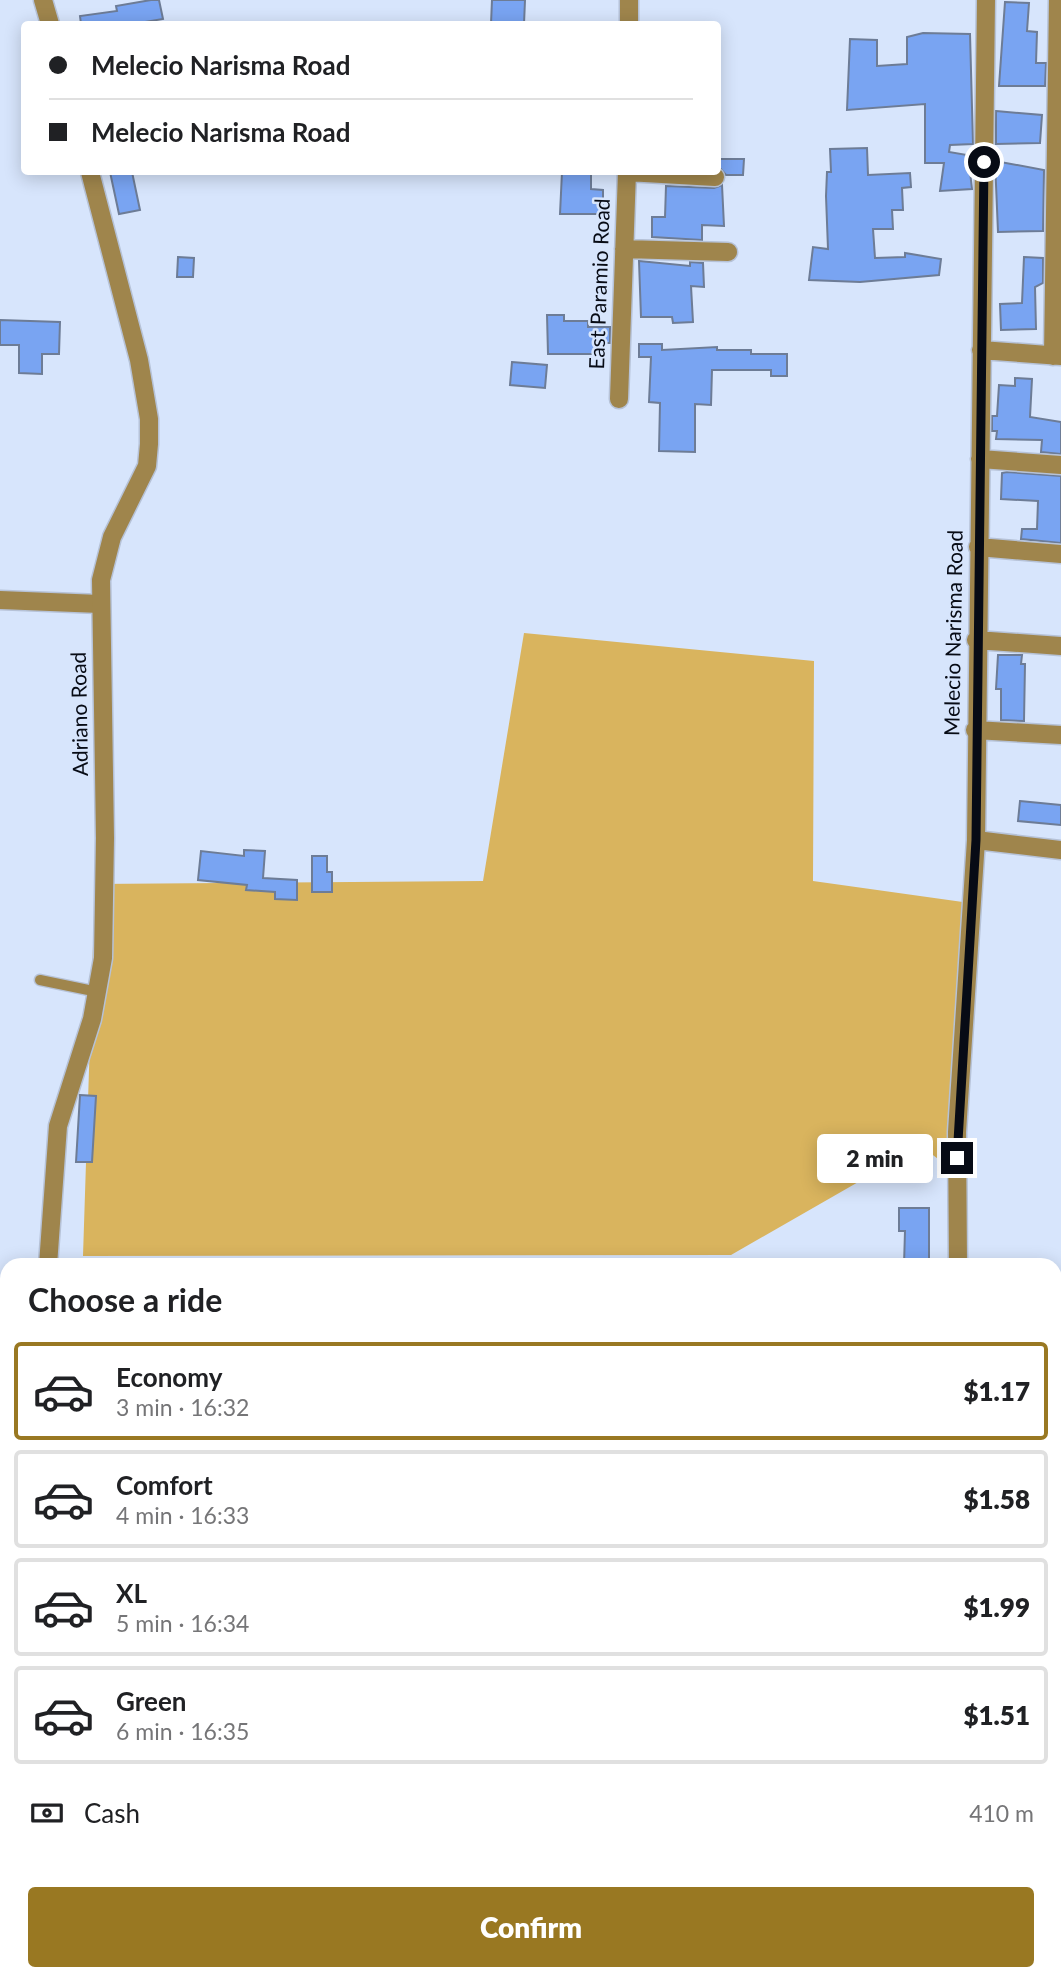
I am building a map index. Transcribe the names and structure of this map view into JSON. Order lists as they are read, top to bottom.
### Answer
{
  "streets": {
    "street": ["East Paramio Road", "Melecio Narisma Road", "Adriano Road"]
  },
  "page": {
    "banner": ["Melecio Narisma Road", "Melecio Narisma Road"],
    "bubble": "2 min",
    "heading": "Choose a ride",
    "list": [
      {
        "name": "Economy",
        "note": "3 min · 16:32",
        "value": "$1.17"
      },
      {
        "name": "Comfort",
        "note": "4 min · 16:33",
        "value": "$1.58"
      },
      {
        "name": "XL",
        "note": "5 min · 16:34",
        "value": "$1.99"
      },
      {
        "name": "Green",
        "note": "6 min · 16:35",
        "value": "$1.51"
      }
    ],
    "pay": ["Cash", "410 m"],
    "buttons": "Confirm"
  }
}
